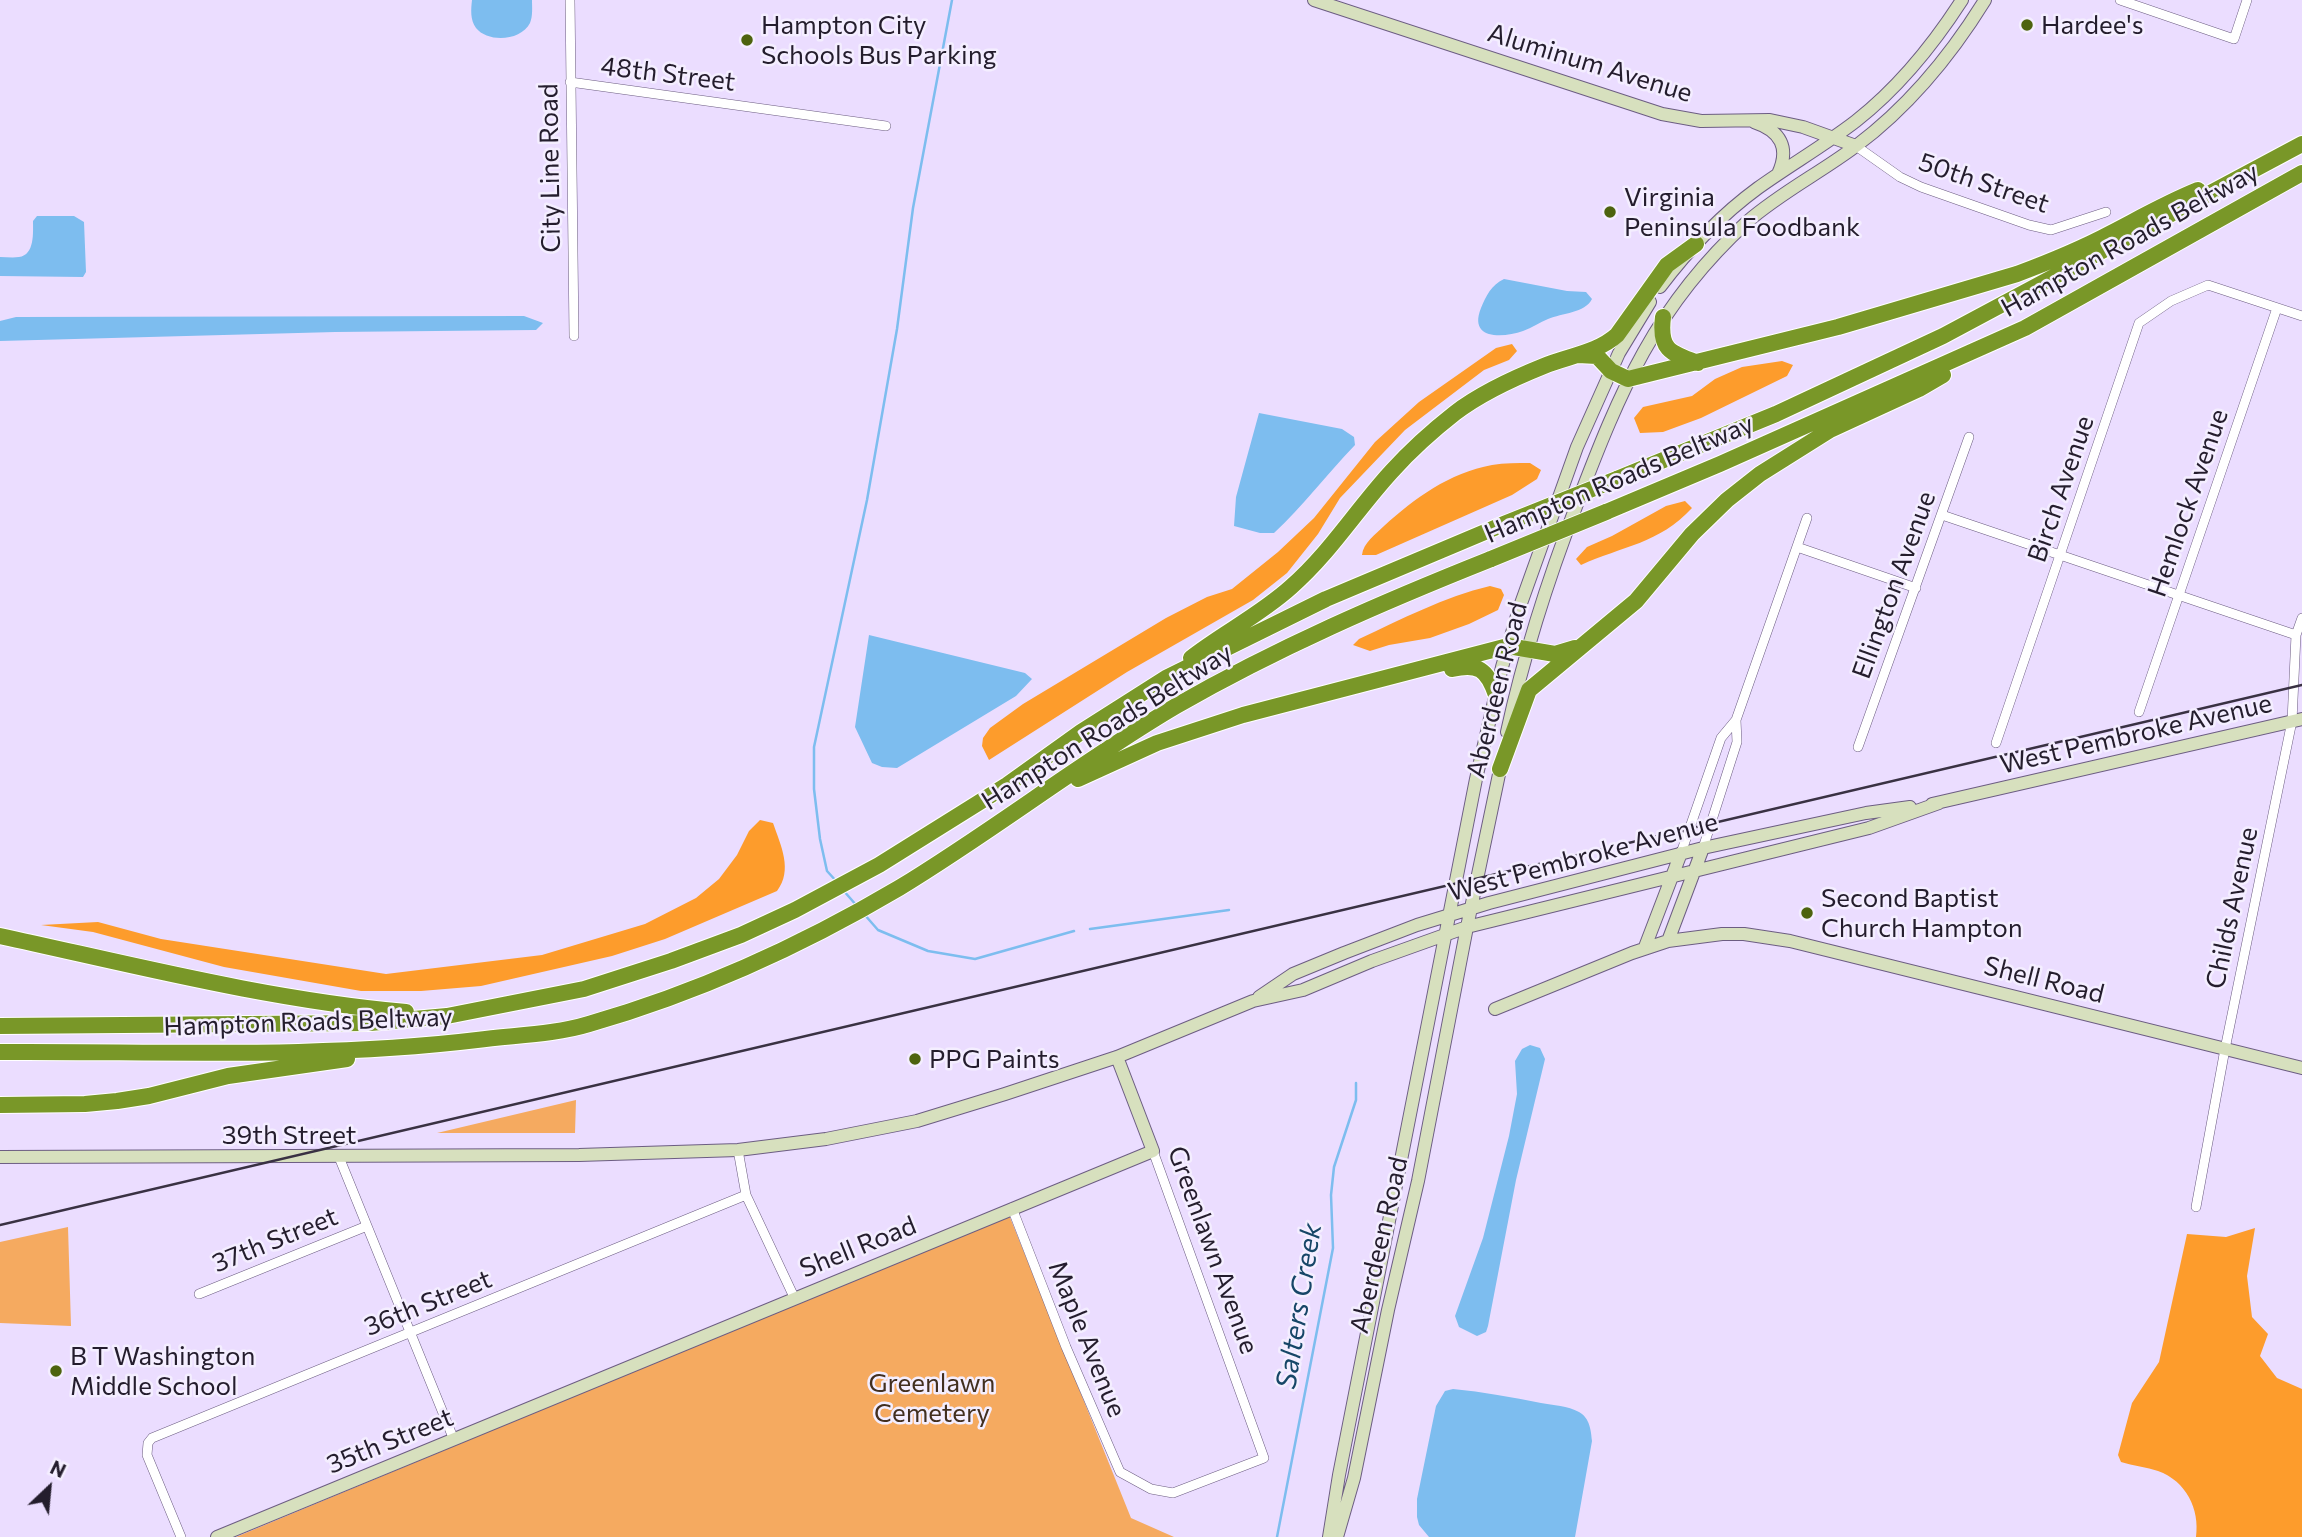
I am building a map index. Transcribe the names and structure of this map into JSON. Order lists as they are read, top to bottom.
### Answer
{
  "streets": {
    "highway": ["Hampton Roads Beltway"],
    "main road": [
      "Aluminum Avenue",
      "Aberdeen Road",
      "West Pembroke Avenue",
      "Shell Road",
      "39th Street",
      "Greenlawn Avenue",
      "35th Street"
    ],
    "street": [
      "48th Street",
      "City Line Road",
      "50th Street",
      "Birch Avenue",
      "Hemlock Avenue",
      "Ellington Avenue",
      "Childs Avenue",
      "37th Street",
      "36th Street",
      "Maple Avenue"
    ]
  },
  "crossings": [
    ["Aluminum Avenue", "50th Street"],
    ["Aluminum Avenue", "Aberdeen Road"],
    ["48th Street", "City Line Road"],
    ["50th Street", "Aberdeen Road"],
    ["Birch Avenue", "Hemlock Avenue"],
    ["Aberdeen Road", "West Pembroke Avenue"],
    ["West Pembroke Avenue", "Childs Avenue"],
    ["West Pembroke Avenue", "39th Street"],
    ["West Pembroke Avenue", "Greenlawn Avenue"],
    ["Childs Avenue", "Shell Road"],
    ["Shell Road", "Greenlawn Avenue"],
    ["Shell Road", "Maple Avenue"],
    ["Shell Road", "35th Street"],
    ["Greenlawn Avenue", "Maple Avenue"]
  ],
  "water": ["Salters Creek"],
  "parks": ["Greenlawn Cemetery"],
  "places": [
    "Hardee's",
    "Hampton City Schools Bus Parking",
    "Virginia Peninsula Foodbank",
    "Second Baptist Church Hampton",
    "PPG Paints",
    "B T Washington Middle School"
  ],
  "north": "top right"
}
